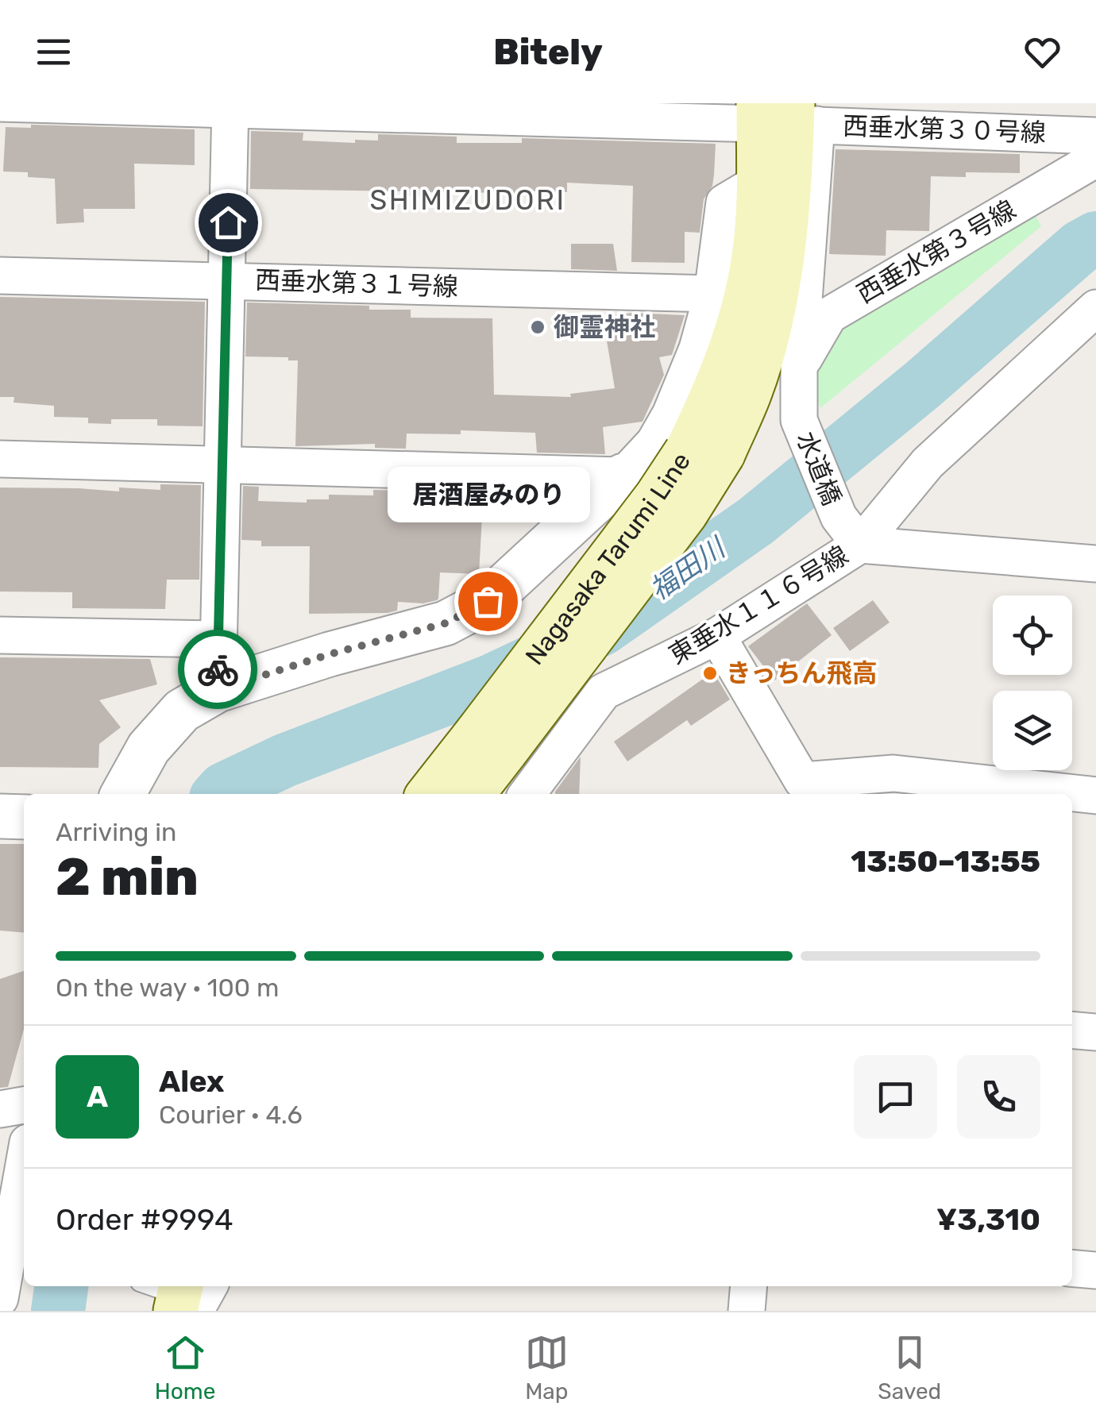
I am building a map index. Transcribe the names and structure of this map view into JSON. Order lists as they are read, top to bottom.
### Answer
{
  "streets": {
    "main road": ["Nagasaka Tarumi Line"],
    "street": [
      "西垂水第３０号線",
      "西垂水第３号線",
      "西垂水第３１号線",
      "水道橋",
      "東垂水１１６号線"
    ]
  },
  "crossings": [
    ["西垂水第３０号線", "Nagasaka Tarumi Line"],
    ["西垂水第３号線", "水道橋"],
    ["水道橋", "東垂水１１６号線"]
  ],
  "districts": ["SHIMIZUDORI"],
  "water": ["福田川"],
  "places": ["御霊神社", "居酒屋みのり", "きっちん飛高"],
  "page": {
    "header": "Bitely",
    "bubble": "居酒屋みのり",
    "heading": ["2 min", "Arriving in", "13:50–13:55"],
    "panel": [
      "Alex",
      "Courier · 4.6",
      "Order #9994",
      "¥3,310"
    ],
    "bar": "On the way · 100 m",
    "round": "A",
    "tabs": ["Home", "Map", "Saved"]
  }
}
